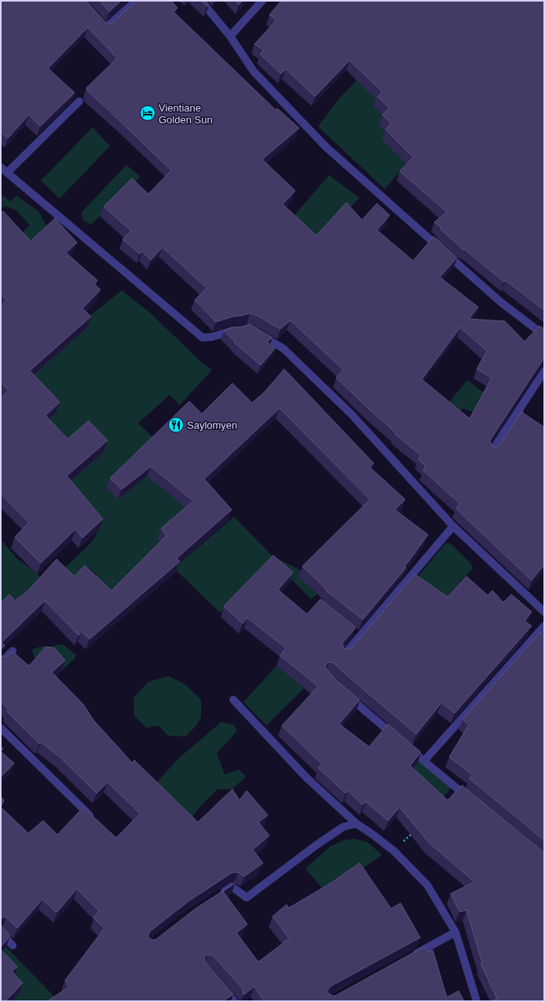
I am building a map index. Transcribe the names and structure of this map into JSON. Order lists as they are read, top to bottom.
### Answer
{
  "places": {
    "hotel": ["Vientiane Golden Sun"],
    "restaurant": ["Saylomyen"]
  }
}
